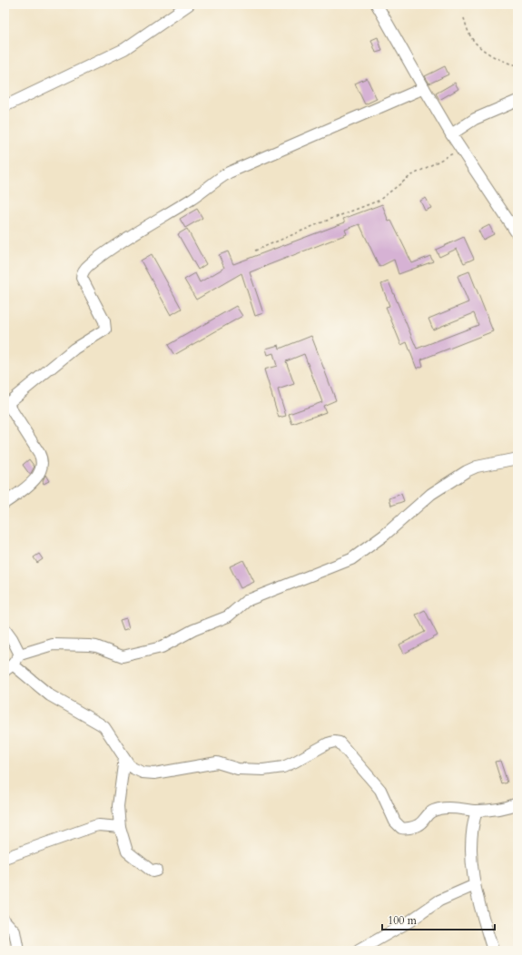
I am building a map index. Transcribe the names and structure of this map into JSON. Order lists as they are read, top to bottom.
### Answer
{
  "scale_bar": "100 m"
}
